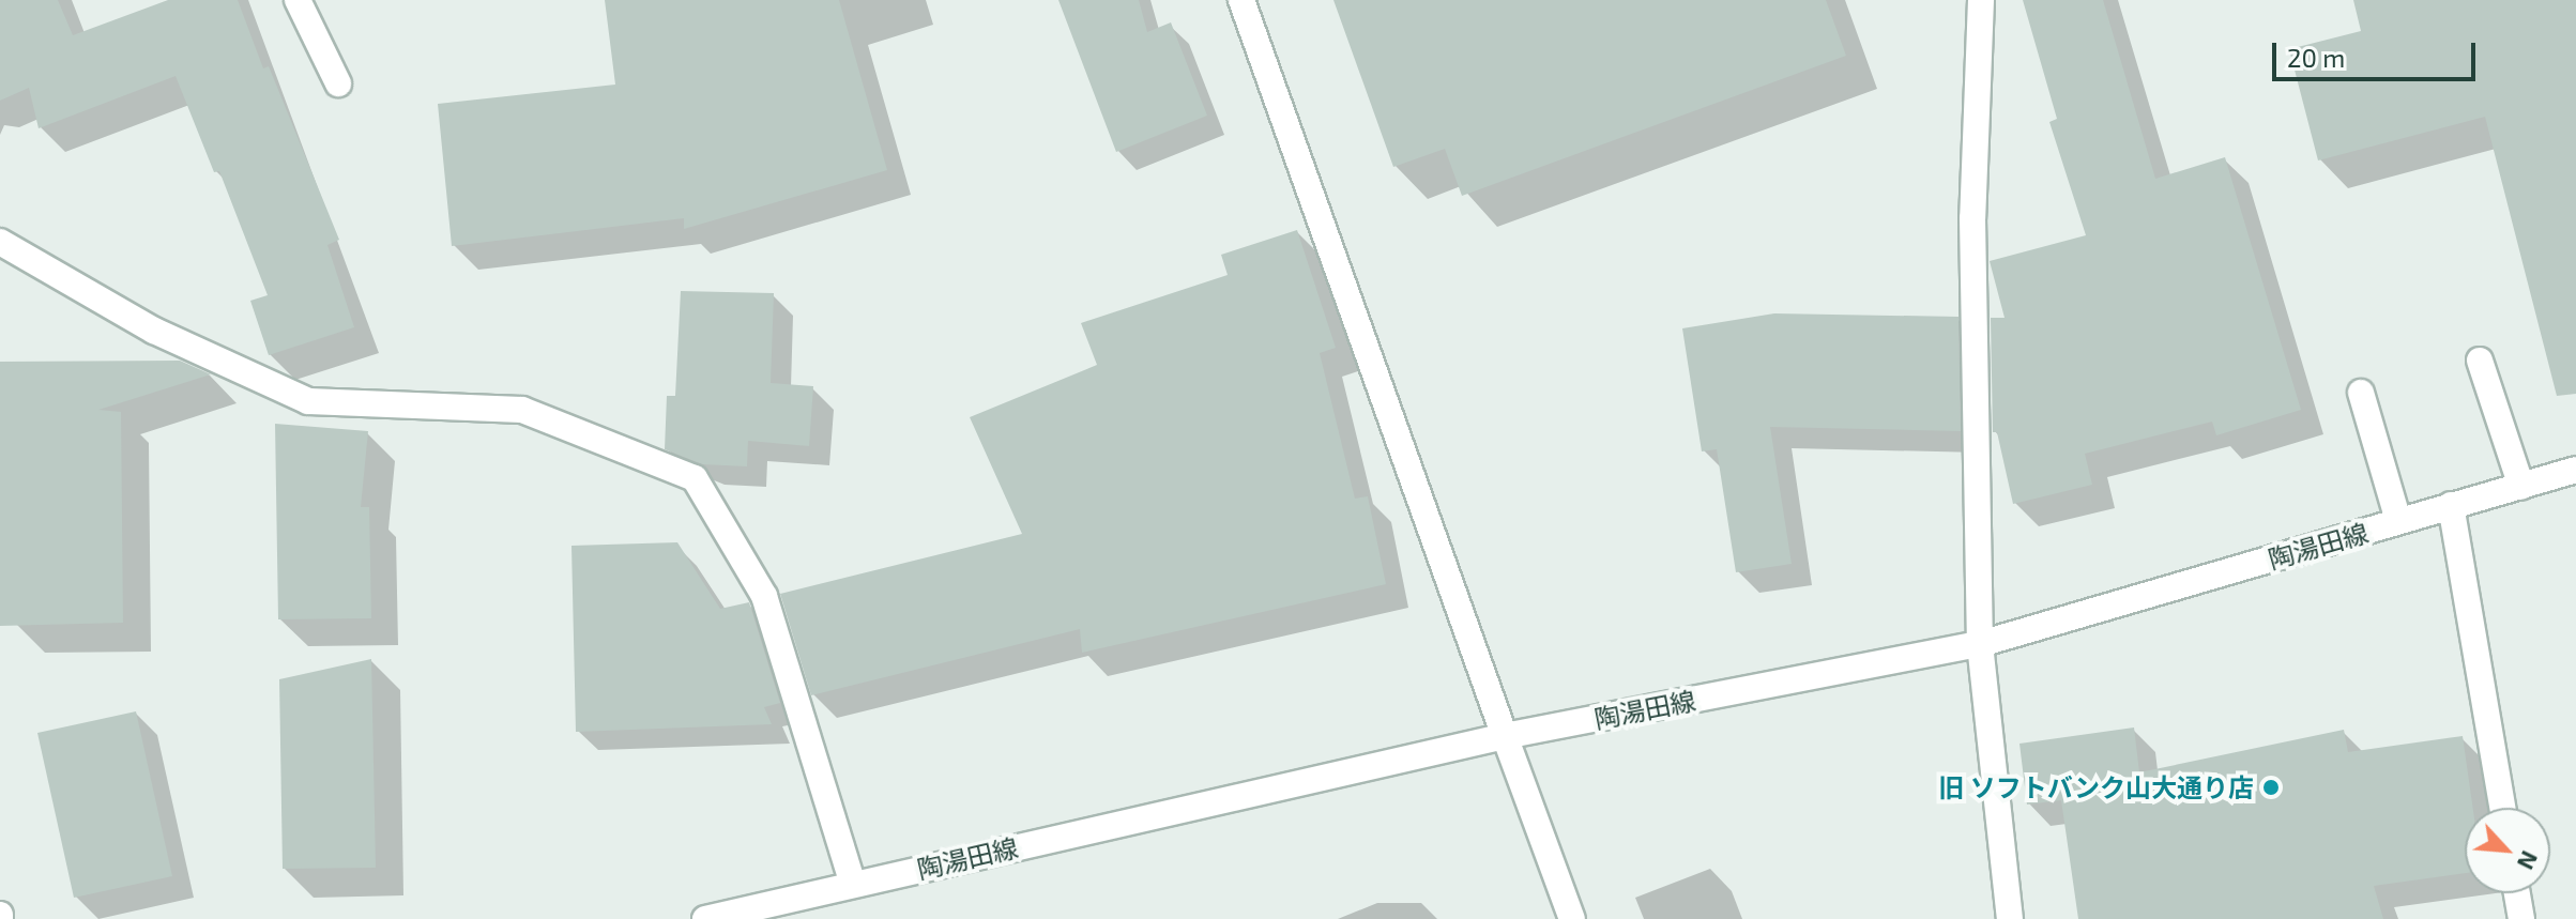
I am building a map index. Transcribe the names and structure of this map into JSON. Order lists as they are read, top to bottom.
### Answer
{
  "streets": {
    "street": ["陶湯田線"]
  },
  "places": ["旧 ソフトバンク山大通り店"],
  "scale_bar": "20 m",
  "north": "bottom right"
}
